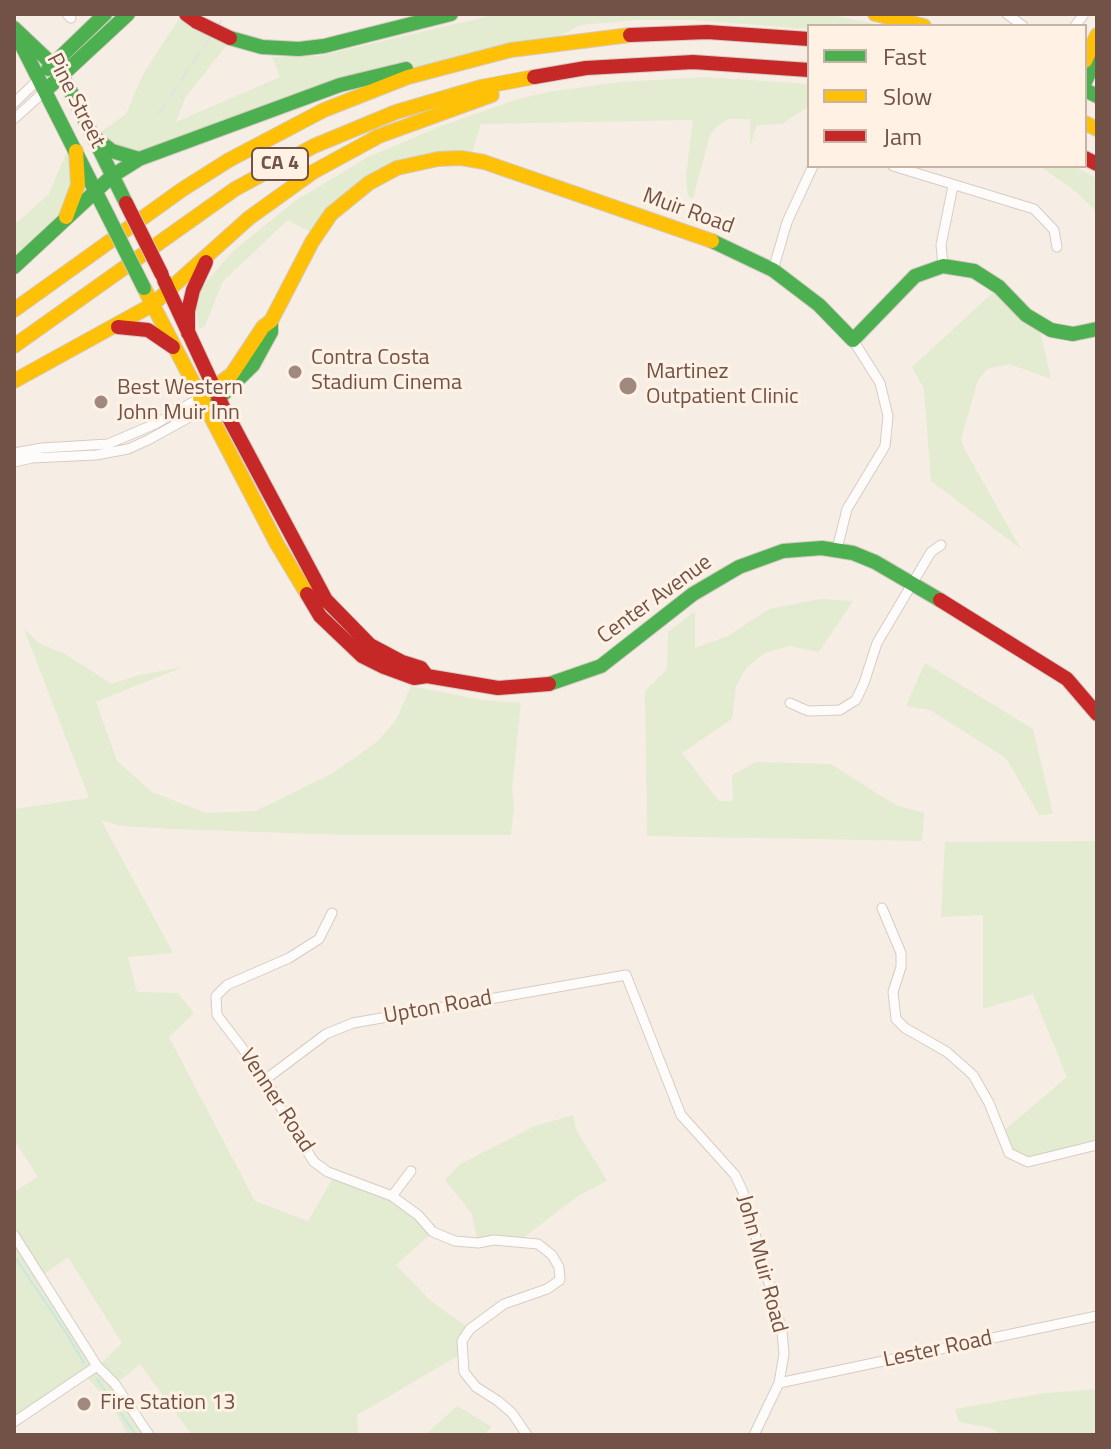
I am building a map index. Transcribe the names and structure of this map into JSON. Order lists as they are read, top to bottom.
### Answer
{
  "streets": {
    "main road": [
      "Pine Street",
      "CA 4",
      "Muir Road",
      "Center Avenue"
    ],
    "street": [
      "Upton Road",
      "Venner Road",
      "John Muir Road",
      "Lester Road"
    ]
  },
  "crossings": [
    ["Pine Street", "Center Avenue"],
    ["Muir Road", "Center Avenue"],
    ["Upton Road", "Venner Road"],
    ["Upton Road", "John Muir Road"],
    ["John Muir Road", "Lester Road"]
  ],
  "places": [
    "Contra Costa Stadium Cinema",
    "Martinez Outpatient Clinic",
    "Best Western John Muir Inn",
    "Fire Station 13"
  ],
  "legend": ["Fast", "Slow", "Jam"]
}
